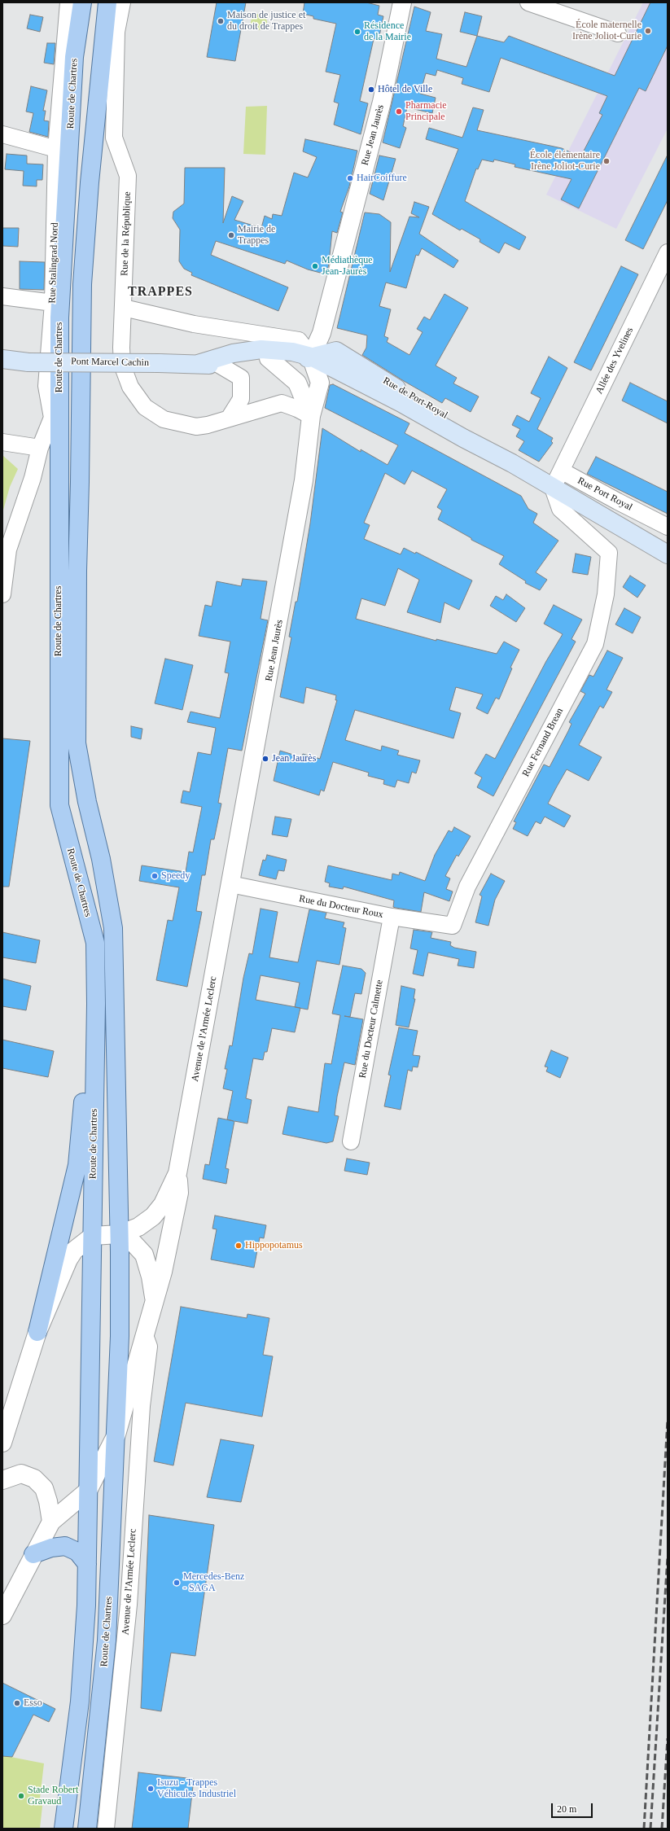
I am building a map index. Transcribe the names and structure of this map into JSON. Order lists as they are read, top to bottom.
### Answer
{
  "streets": {
    "main road": ["Route de Chartres", "Pont Marcel Cachin", "Rue de Port-Royal"],
    "street": [
      "Rue Jean Jaurès",
      "Rue de la République",
      "Rue Stalingrad Nord",
      "Allée des Yvelines",
      "Rue Port Royal",
      "Rue Fernand Brean",
      "Rue du Docteur Roux",
      "Avenue de l'Armée Leclerc",
      "Rue du Docteur Calmette"
    ]
  },
  "crossings": [
    ["Route de Chartres", "Avenue de l'Armée Leclerc"],
    ["Rue Jean Jaurès", "Rue de la République"],
    ["Rue Jean Jaurès", "Rue de Port-Royal"],
    ["Rue Jean Jaurès", "Rue du Docteur Roux"],
    ["Rue Jean Jaurès", "Avenue de l'Armée Leclerc"],
    ["Allée des Yvelines", "Rue Port Royal"],
    ["Pont Marcel Cachin", "Rue de Port-Royal"],
    ["Rue de Port-Royal", "Rue Fernand Brean"],
    ["Rue Fernand Brean", "Rue du Docteur Roux"],
    ["Rue du Docteur Roux", "Avenue de l'Armée Leclerc"],
    ["Rue du Docteur Roux", "Rue du Docteur Calmette"]
  ],
  "districts": ["TRAPPES"],
  "places": [
    "Maison de justice et du droit de Trappes",
    "École maternelle Irène Joliot-Curie",
    "Résidence de la Mairie",
    "Hôtel de Ville",
    "Pharmacie Principale",
    "École élémentaire Irène Joliot-Curie",
    "HairCoiffure",
    "Mairie de Trappes",
    "Médiathèque Jean-Jaurès",
    "Jean Jaurès",
    "Speedy",
    "Hippopotamus",
    "Mercedes-Benz - SAGA",
    "Esso",
    "Isuzu - Trappes Véhicules Industriel",
    "Stade Robert Gravaud"
  ],
  "scale_bar": "20 m"
}
